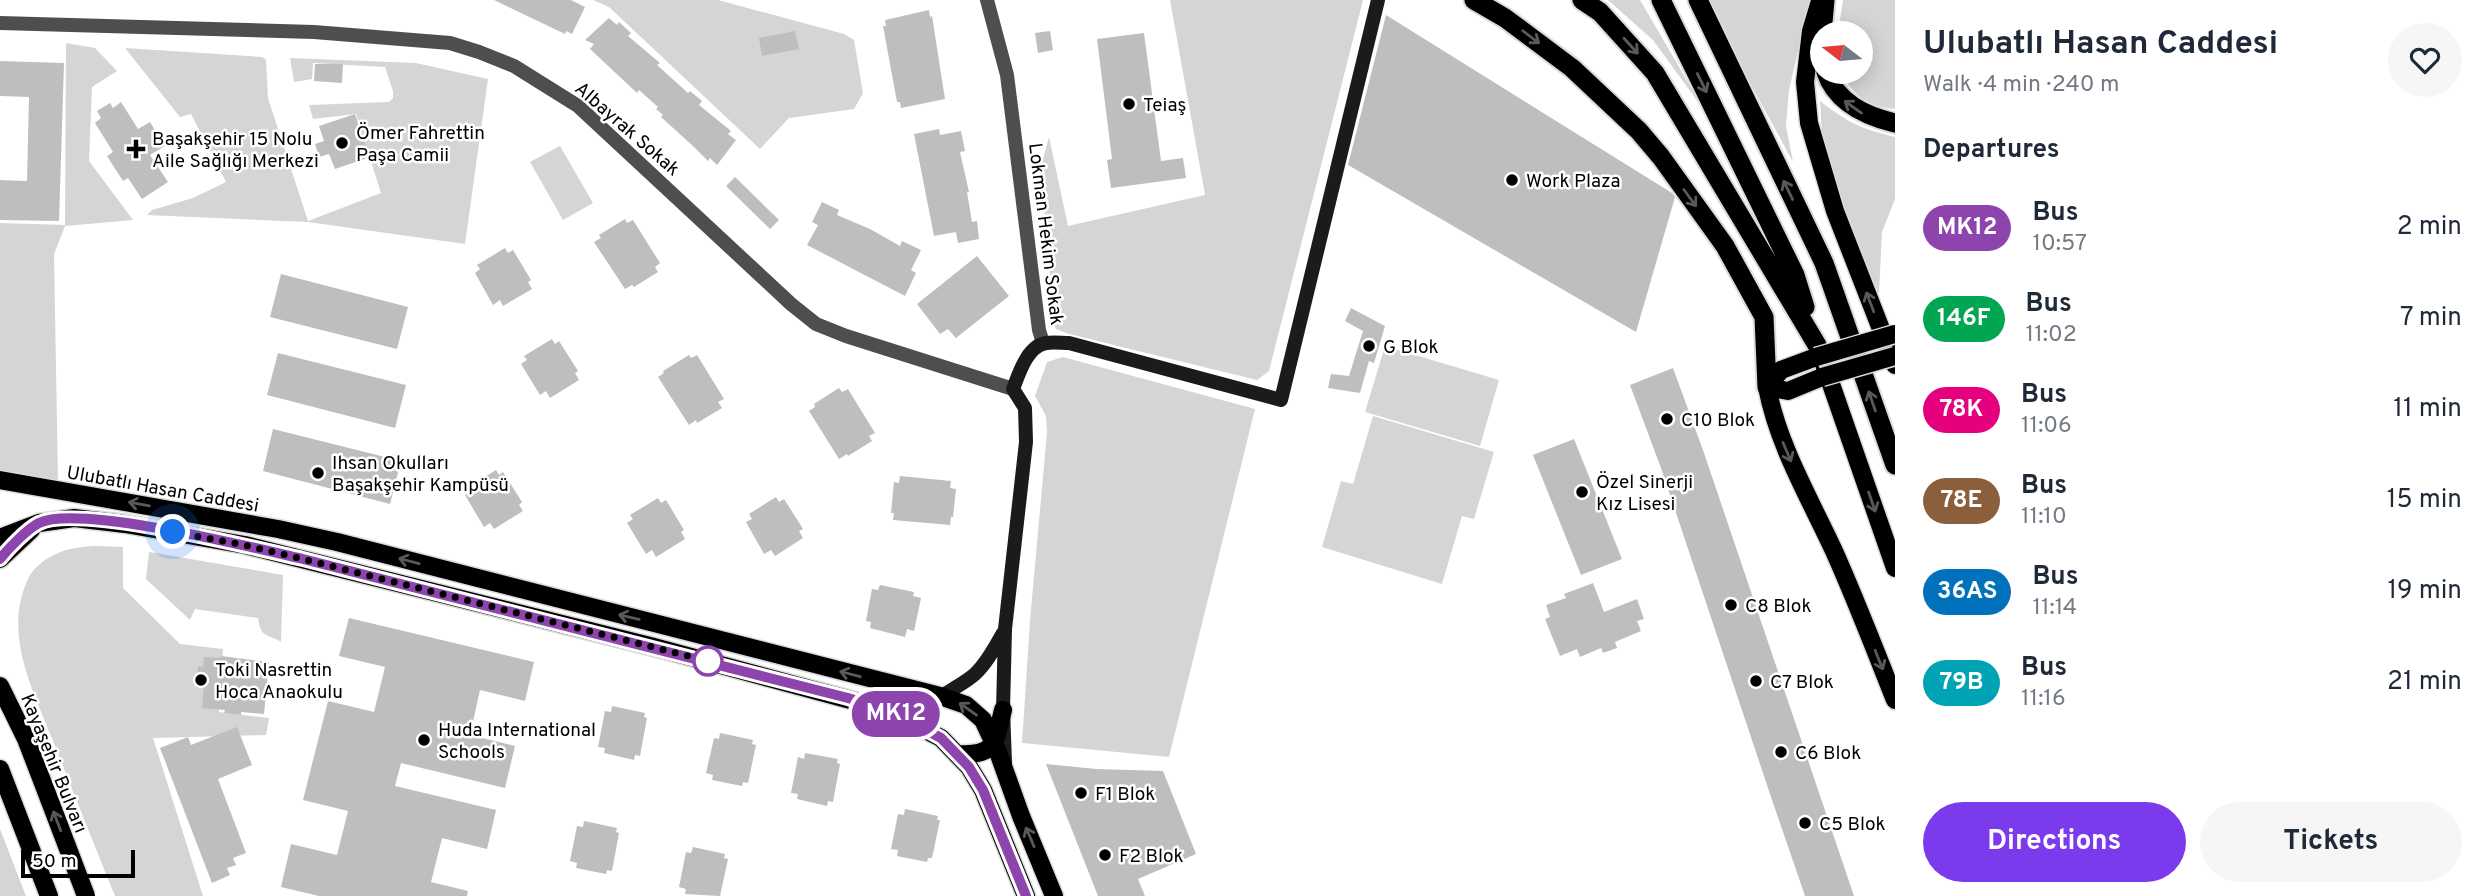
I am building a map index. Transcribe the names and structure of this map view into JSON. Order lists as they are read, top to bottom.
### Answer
{
  "streets": {
    "main road": ["Lokman Hekim Sokak", "Ulubatlı Hasan Caddesi", "Kayaşehir Bulvarı"],
    "street": ["Albayrak Sokak"]
  },
  "crossings": [
    ["Albayrak Sokak", "Lokman Hekim Sokak"]
  ],
  "places": {
    "other": [
      "Teiaş",
      "Ömer Fahrettin Paşa Camii",
      "Work Plaza",
      "G Blok",
      "C10 Blok",
      "Ihsan Okulları Başakşehir Kampüsü",
      "Özel Sinerji Kız Lisesi",
      "C8 Blok",
      "Toki Nasrettin Hoca Anaokulu",
      "C7 Blok",
      "Huda International Schools",
      "C6 Blok",
      "F1 Blok",
      "C5 Blok",
      "F2 Blok"
    ],
    "health": ["Başakşehir 15 Nolu Aile Sağlığı Merkezi"]
  },
  "lines": ["bus line MK12"],
  "scale_bar": "50 m",
  "north": "left",
  "page": {
    "on_map": "MK12",
    "heading": [
      ["Ulubatlı Hasan Caddesi", "Walk · 4 min · 240 m"],
      "Departures"
    ],
    "list": [
      {
        "mark": "MK12",
        "name": "Bus",
        "note": "10:57",
        "value": "2 min"
      },
      {
        "mark": "146F",
        "name": "Bus",
        "note": "11:02",
        "value": "7 min"
      },
      {
        "mark": "78K",
        "name": "Bus",
        "note": "11:06",
        "value": "11 min"
      },
      {
        "mark": "78E",
        "name": "Bus",
        "note": "11:10",
        "value": "15 min"
      },
      {
        "mark": "36AS",
        "name": "Bus",
        "note": "11:14",
        "value": "19 min"
      },
      {
        "mark": "79B",
        "name": "Bus",
        "note": "11:16",
        "value": "21 min"
      }
    ],
    "buttons": ["Directions", "Tickets"],
    "scale": "50 m"
  }
}
